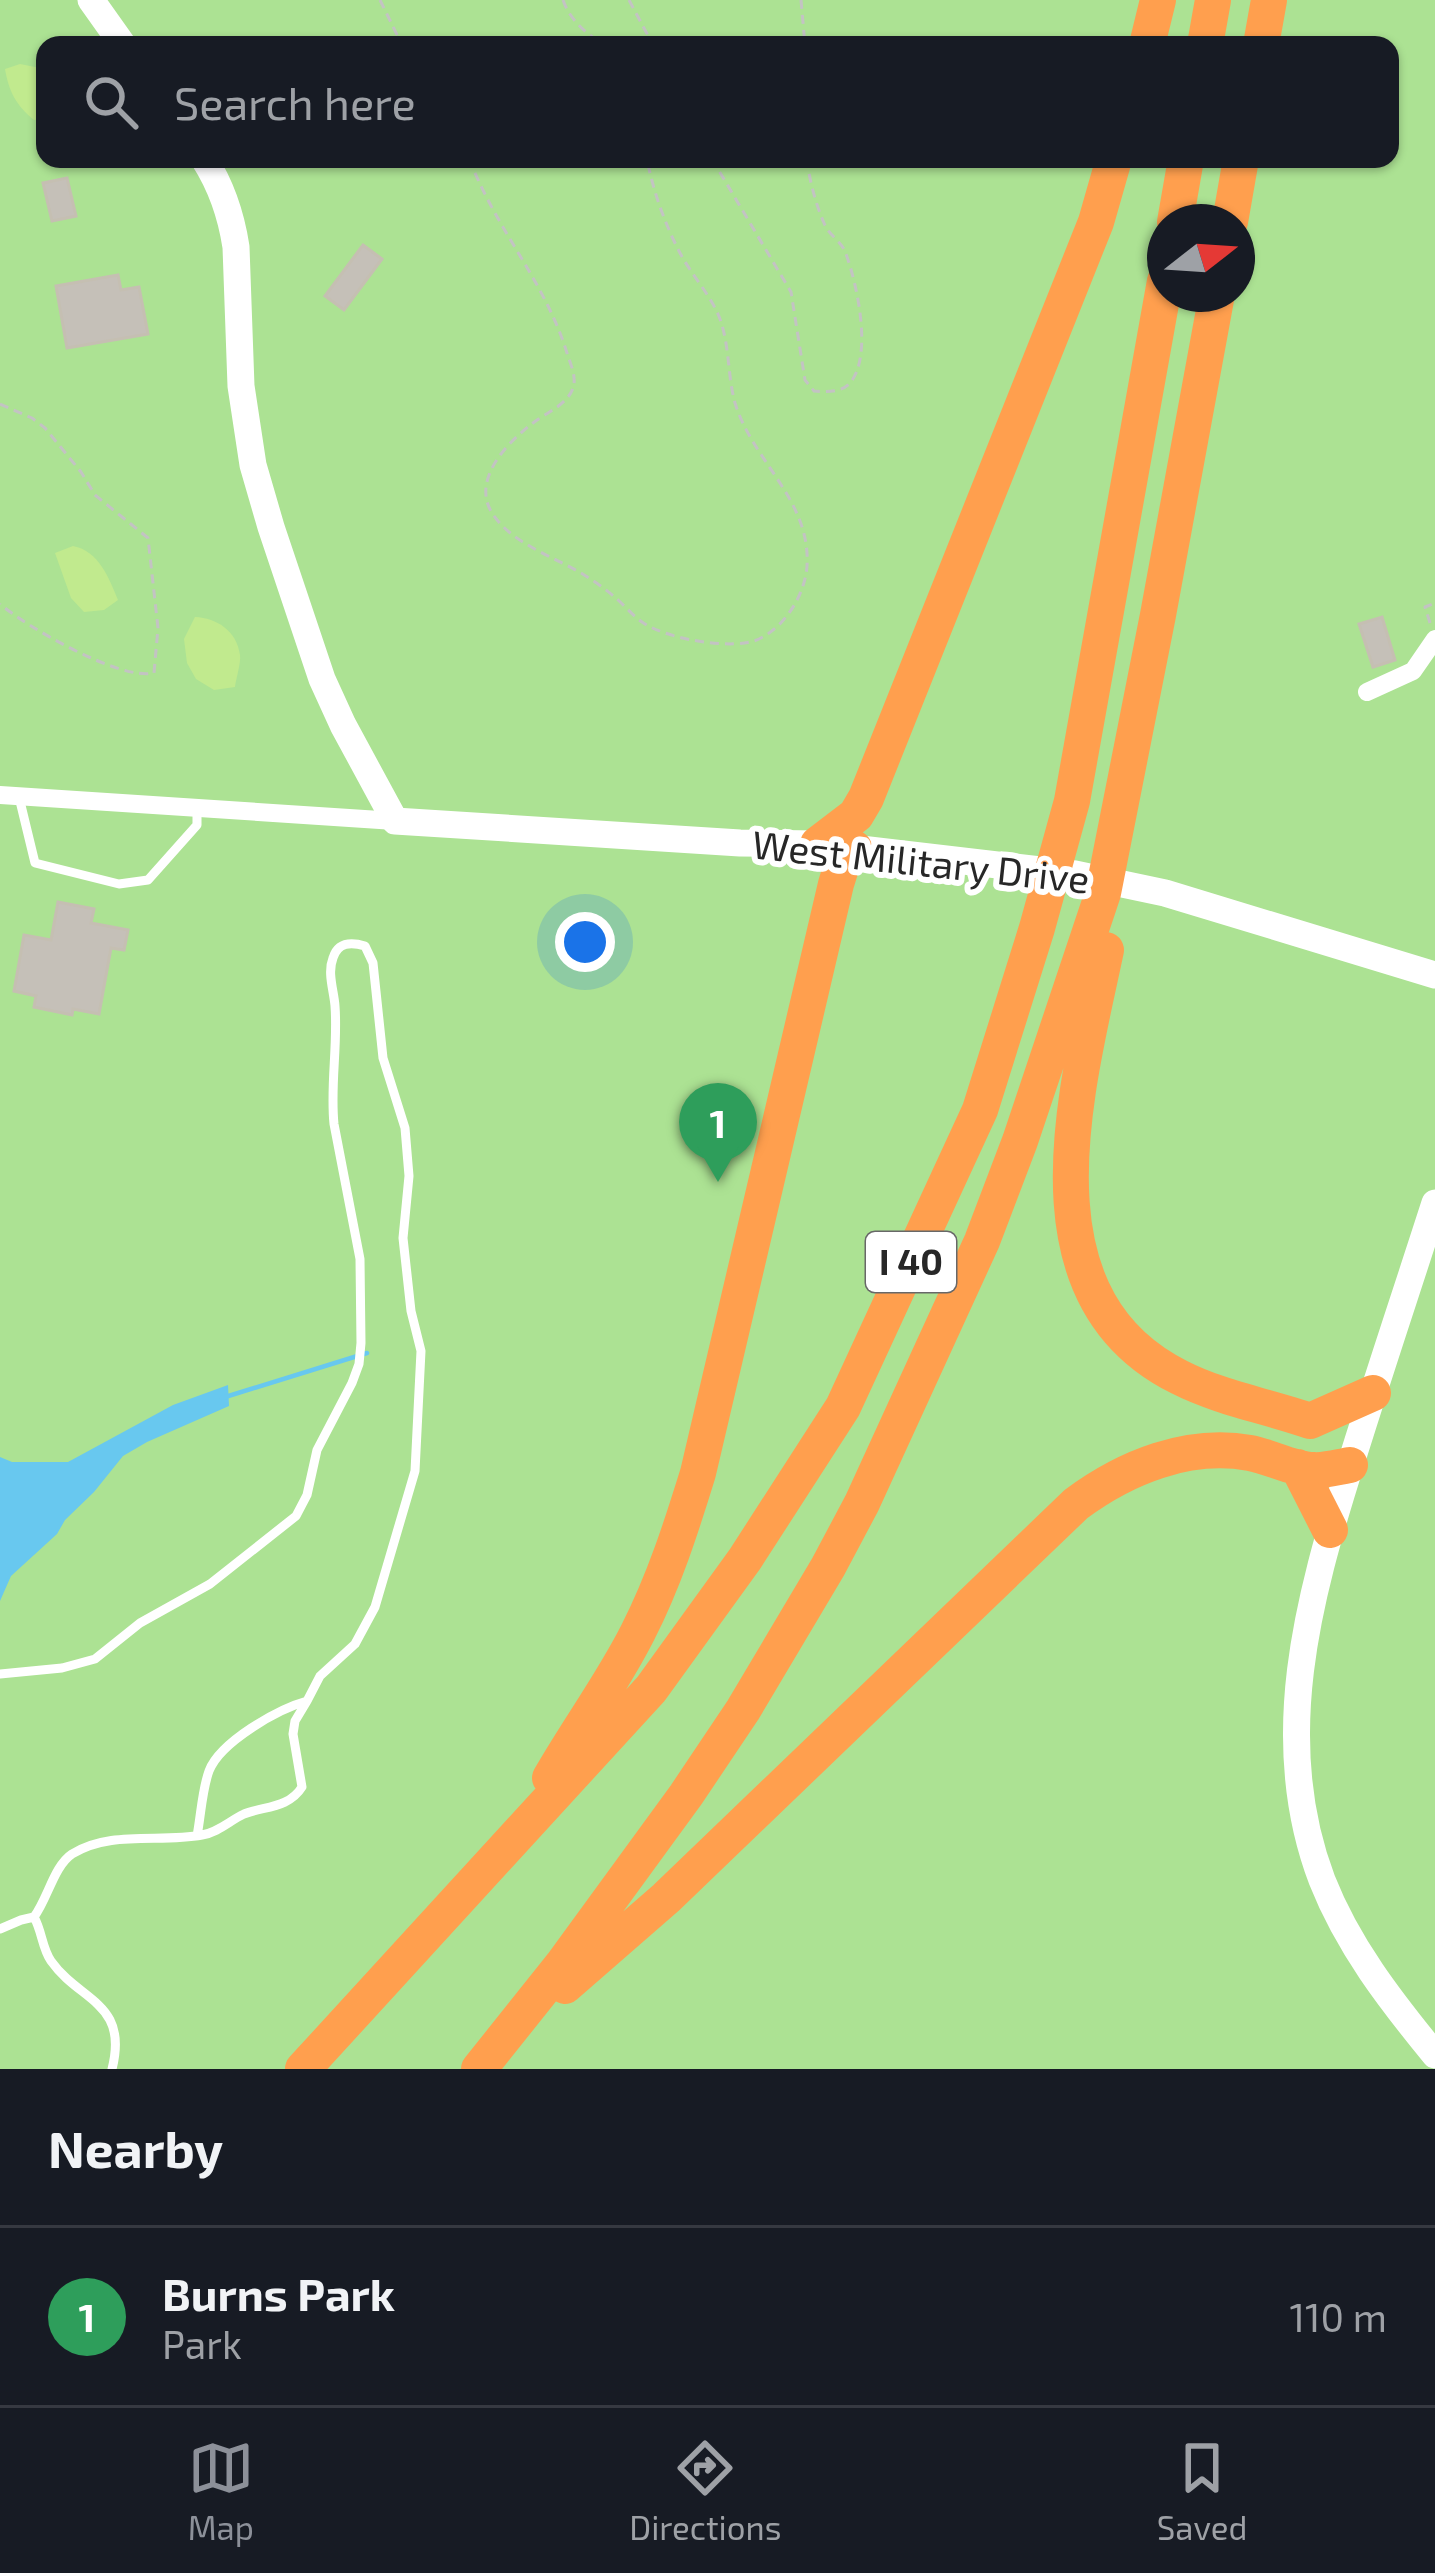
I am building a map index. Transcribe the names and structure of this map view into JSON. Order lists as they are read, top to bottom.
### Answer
{
  "streets": {
    "highway": ["I 40"],
    "street": ["West Military Drive"]
  },
  "north": "right",
  "page": {
    "search": "Search here",
    "pins": "1",
    "heading": "Nearby",
    "list": [
      {
        "mark": "1",
        "name": "Burns Park",
        "note": "Park",
        "value": "110 m"
      }
    ],
    "nav": ["Map", "Directions", "Saved"]
  }
}
